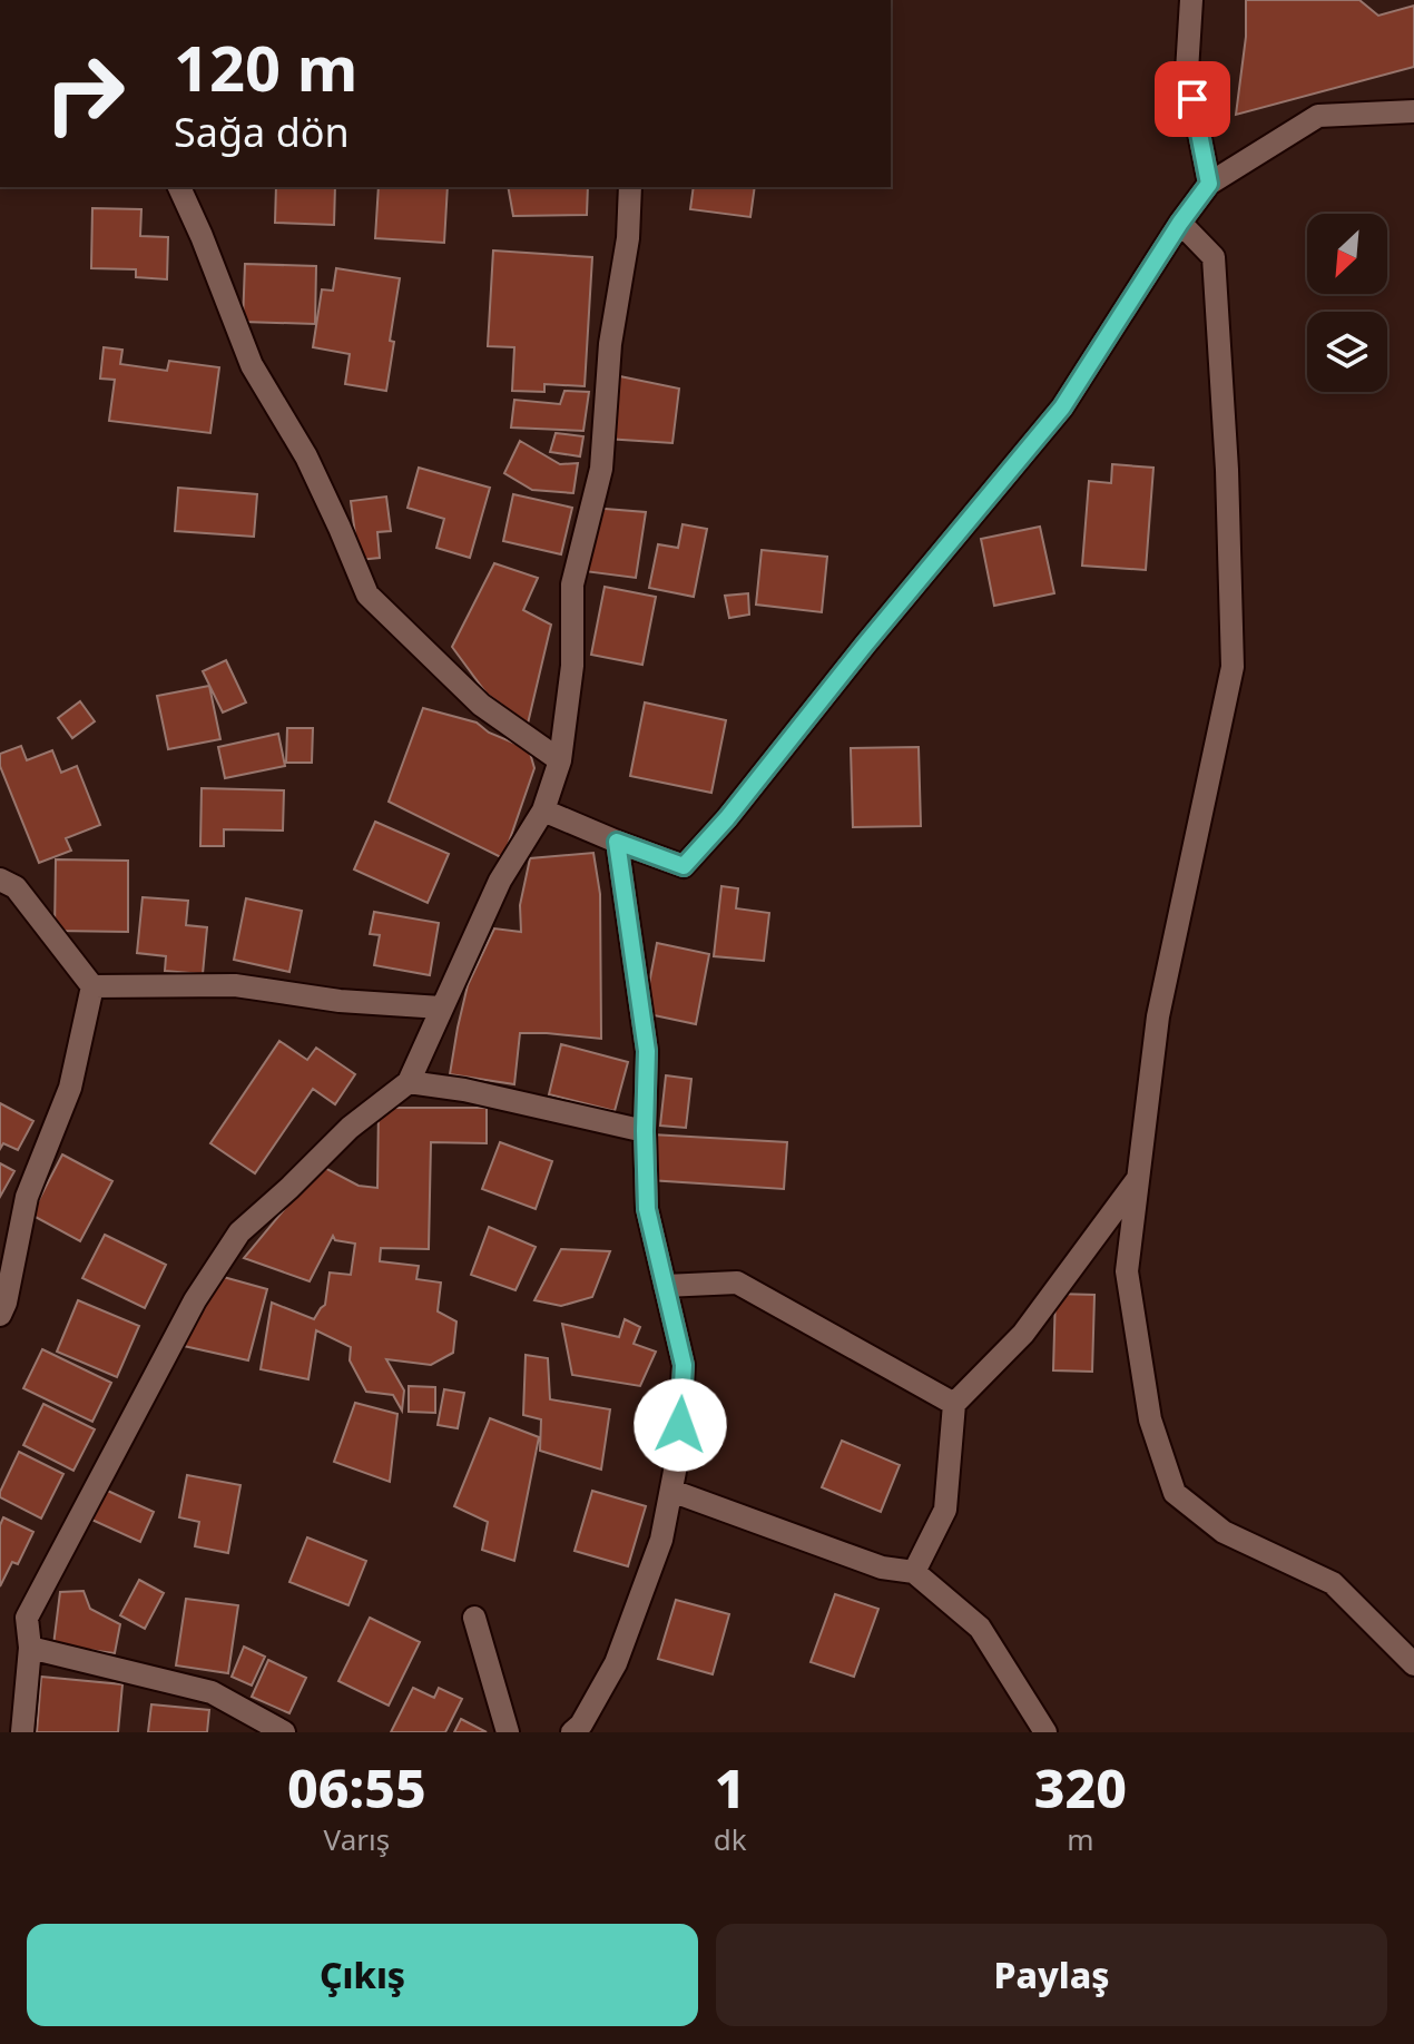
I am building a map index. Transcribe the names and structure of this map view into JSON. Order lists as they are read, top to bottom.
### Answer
{
  "north": "bottom left",
  "page": {
    "turn": ["120 m", "Sağa dön"],
    "eta": [
      "06:55",
      "Varış",
      "1",
      "dk",
      "320",
      "m"
    ],
    "buttons": ["Çıkış", "Paylaş"]
  }
}
